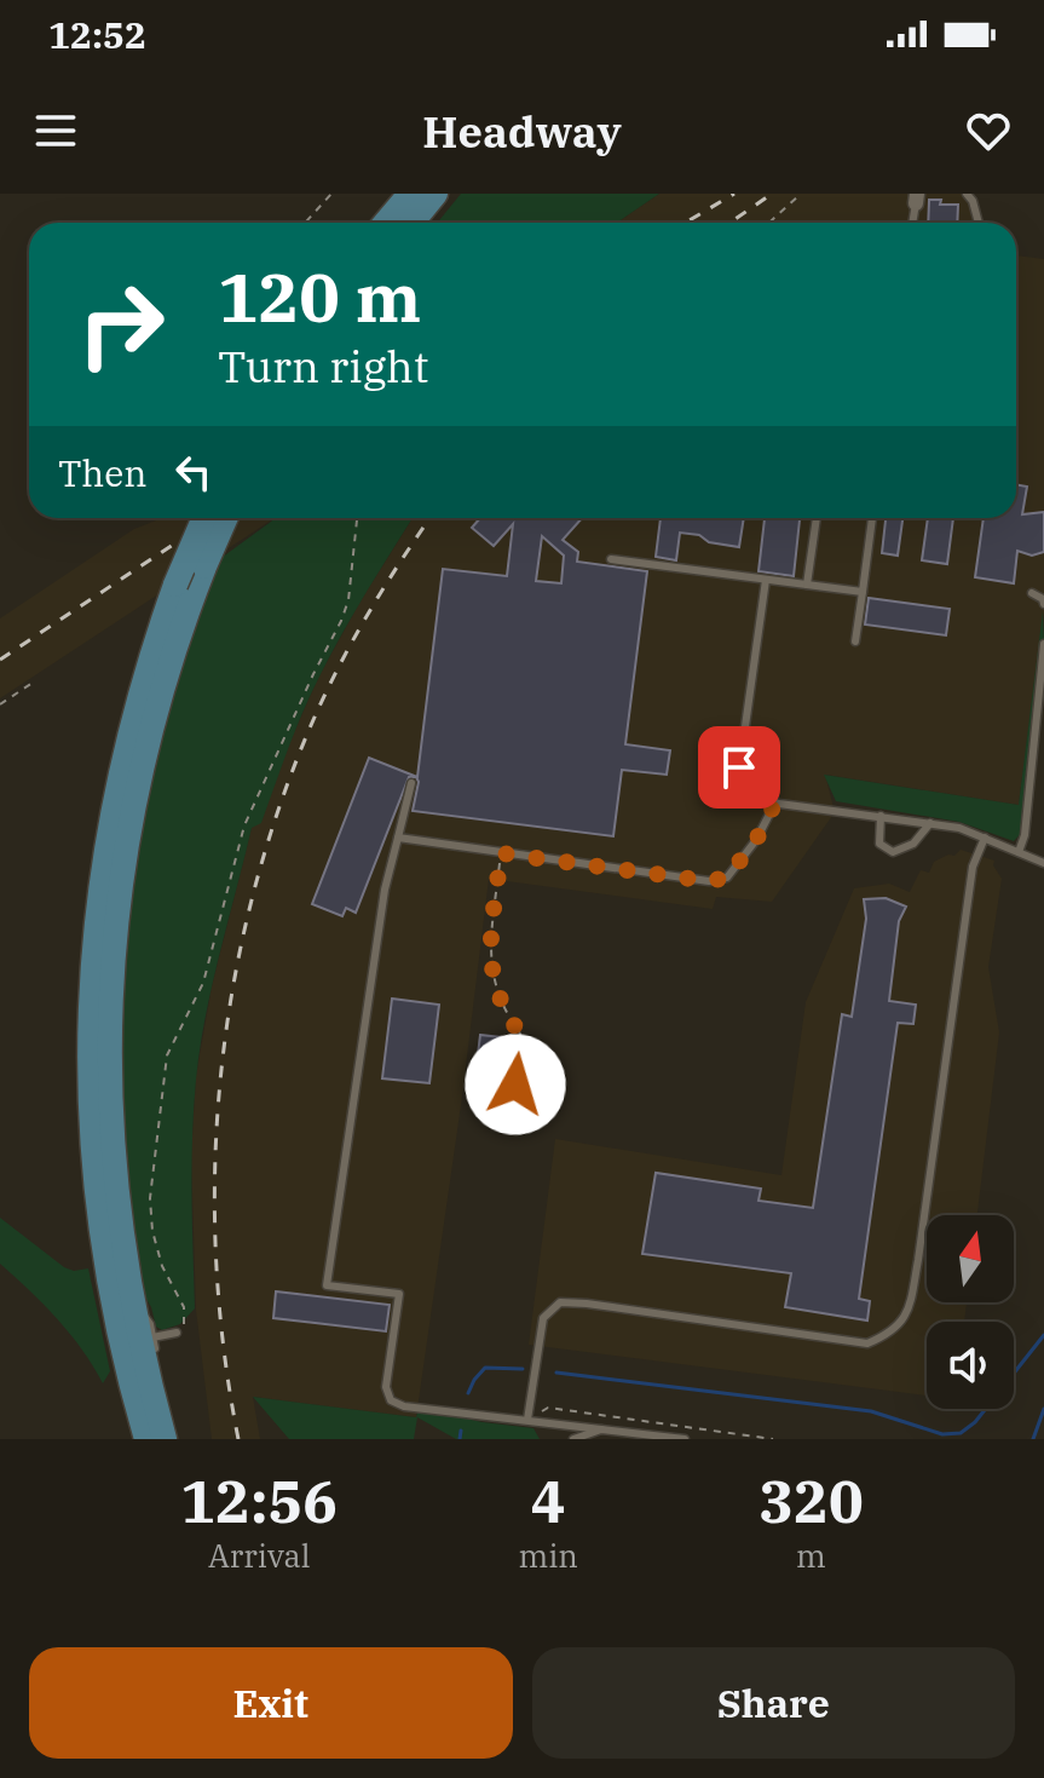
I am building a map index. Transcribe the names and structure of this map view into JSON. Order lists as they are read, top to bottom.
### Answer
{
  "north": "top",
  "page": {
    "status": "12:52",
    "header": "Headway",
    "turn": ["120 m", "Turn right"],
    "then": "Then",
    "eta": [
      "12:56",
      "Arrival",
      "4",
      "min",
      "320",
      "m"
    ],
    "buttons": ["Exit", "Share"]
  }
}
